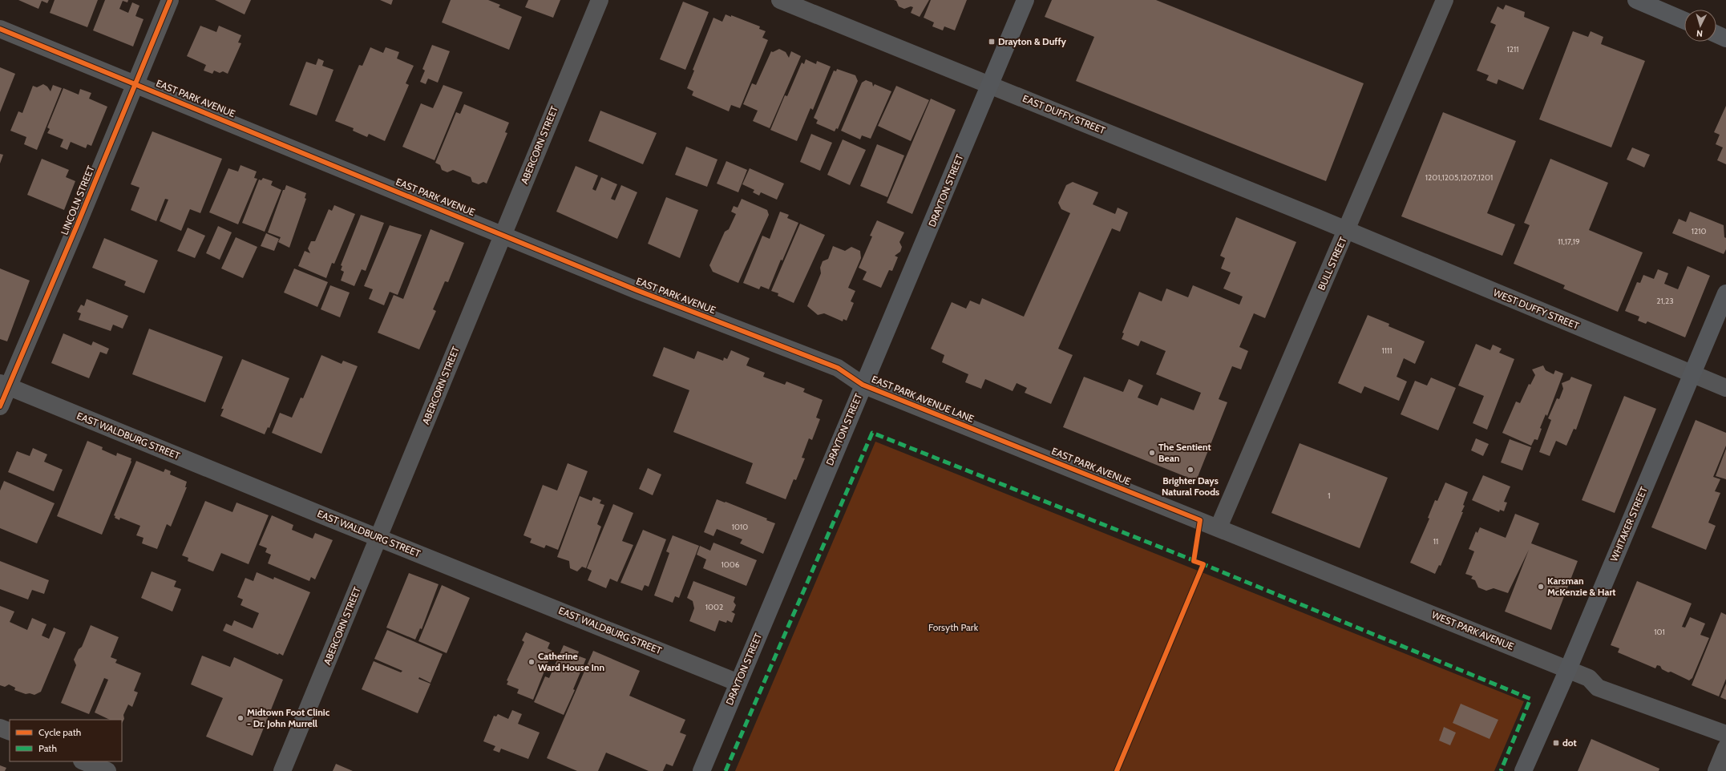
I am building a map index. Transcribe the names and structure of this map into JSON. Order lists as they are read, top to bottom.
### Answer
{
  "streets": {
    "main road": ["DRAYTON STREET", "WHITAKER STREET"],
    "street": [
      "EAST PARK AVENUE",
      "EAST DUFFY STREET",
      "ABERCORN STREET",
      "LINCOLN STREET",
      "BULL STREET",
      "WEST DUFFY STREET",
      "EAST PARK AVENUE LANE",
      "EAST WALDBURG STREET",
      "WEST PARK AVENUE"
    ]
  },
  "crossings": [
    ["EAST PARK AVENUE", "ABERCORN STREET"],
    ["EAST PARK AVENUE", "DRAYTON STREET"],
    ["EAST PARK AVENUE", "LINCOLN STREET"],
    ["EAST PARK AVENUE", "BULL STREET"],
    ["EAST PARK AVENUE", "EAST PARK AVENUE LANE"],
    ["EAST PARK AVENUE", "WEST PARK AVENUE"],
    ["EAST DUFFY STREET", "DRAYTON STREET"],
    ["EAST DUFFY STREET", "BULL STREET"],
    ["EAST DUFFY STREET", "WEST DUFFY STREET"],
    ["ABERCORN STREET", "EAST WALDBURG STREET"],
    ["DRAYTON STREET", "EAST PARK AVENUE LANE"],
    ["DRAYTON STREET", "EAST WALDBURG STREET"],
    ["LINCOLN STREET", "EAST WALDBURG STREET"],
    ["BULL STREET", "WEST DUFFY STREET"],
    ["BULL STREET", "WEST PARK AVENUE"],
    ["WEST DUFFY STREET", "WHITAKER STREET"],
    ["WHITAKER STREET", "WEST PARK AVENUE"]
  ],
  "parks": ["Forsyth Park"],
  "places": {
    "transit": ["Drayton & Duffy", "dot"],
    "other": [
      "The Sentient Bean",
      "Brighter Days Natural Foods",
      "Karsman McKenzie & Hart",
      "Catherine Ward House Inn",
      "Midtown Foot Clinic - Dr. John Murrell"
    ]
  },
  "house_numbers": [
    "1211",
    "1201,1205,1207,1201",
    "1210",
    "11,17,19",
    "21,23",
    "1111",
    "1",
    "1010",
    "11",
    "1006",
    "1002",
    "101"
  ],
  "legend": ["Cycle path", "Path"],
  "north": "bottom"
}
